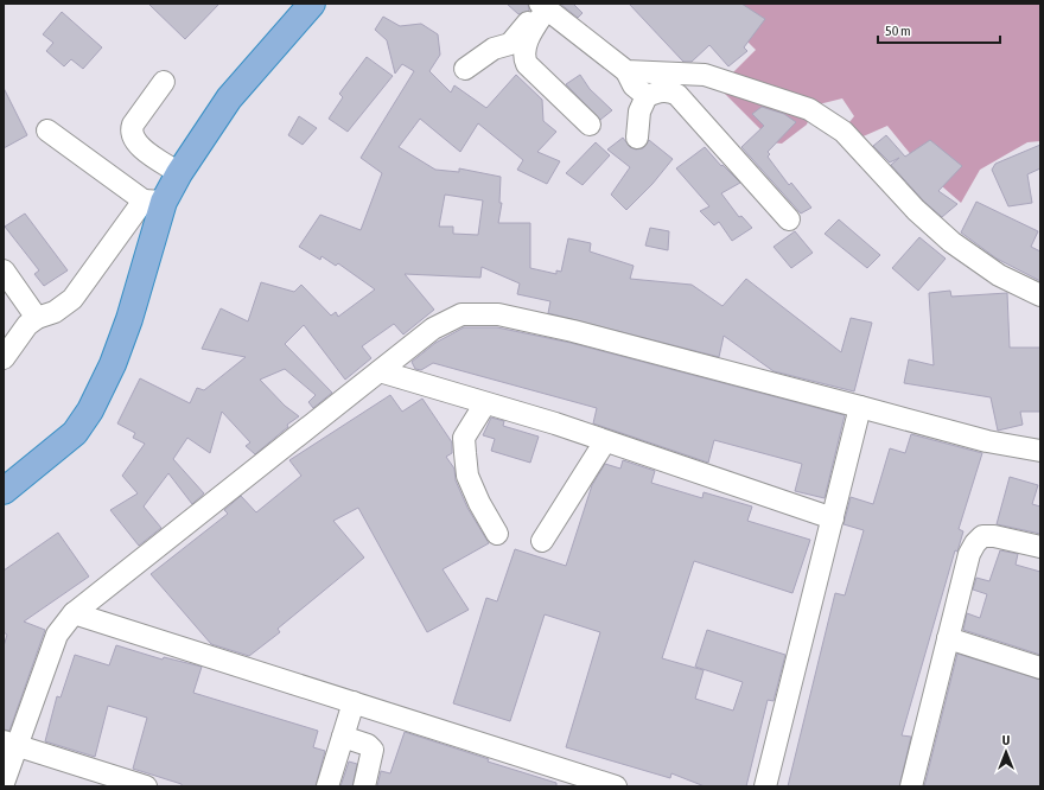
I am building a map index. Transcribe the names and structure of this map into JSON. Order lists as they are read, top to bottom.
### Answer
{
  "scale_bar": "50 m",
  "north": "top"
}
